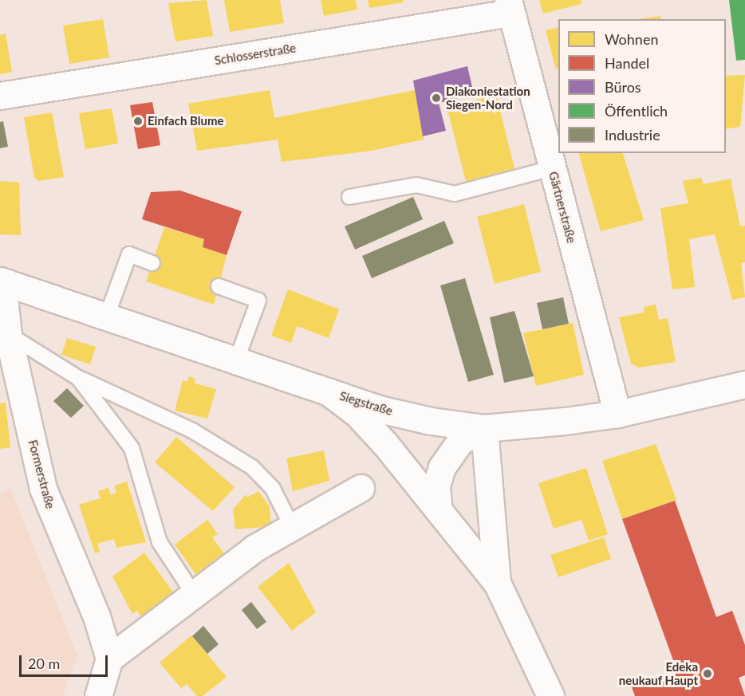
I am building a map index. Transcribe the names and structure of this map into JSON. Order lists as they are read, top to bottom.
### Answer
{
  "streets": {
    "street": [
      "Schlosserstraße",
      "Gärtnerstraße",
      "Siegstraße",
      "Formerstraße"
    ]
  },
  "crossings": [
    ["Schlosserstraße", "Gärtnerstraße"],
    ["Gärtnerstraße", "Siegstraße"],
    ["Siegstraße", "Formerstraße"]
  ],
  "places": ["Diakoniestation Siegen-Nord", "Einfach Blume", "Edeka neukauf Haupt"],
  "legend": [
    "Wohnen",
    "Handel",
    "Büros",
    "Öffentlich",
    "Industrie"
  ],
  "scale_bar": "20 m"
}
